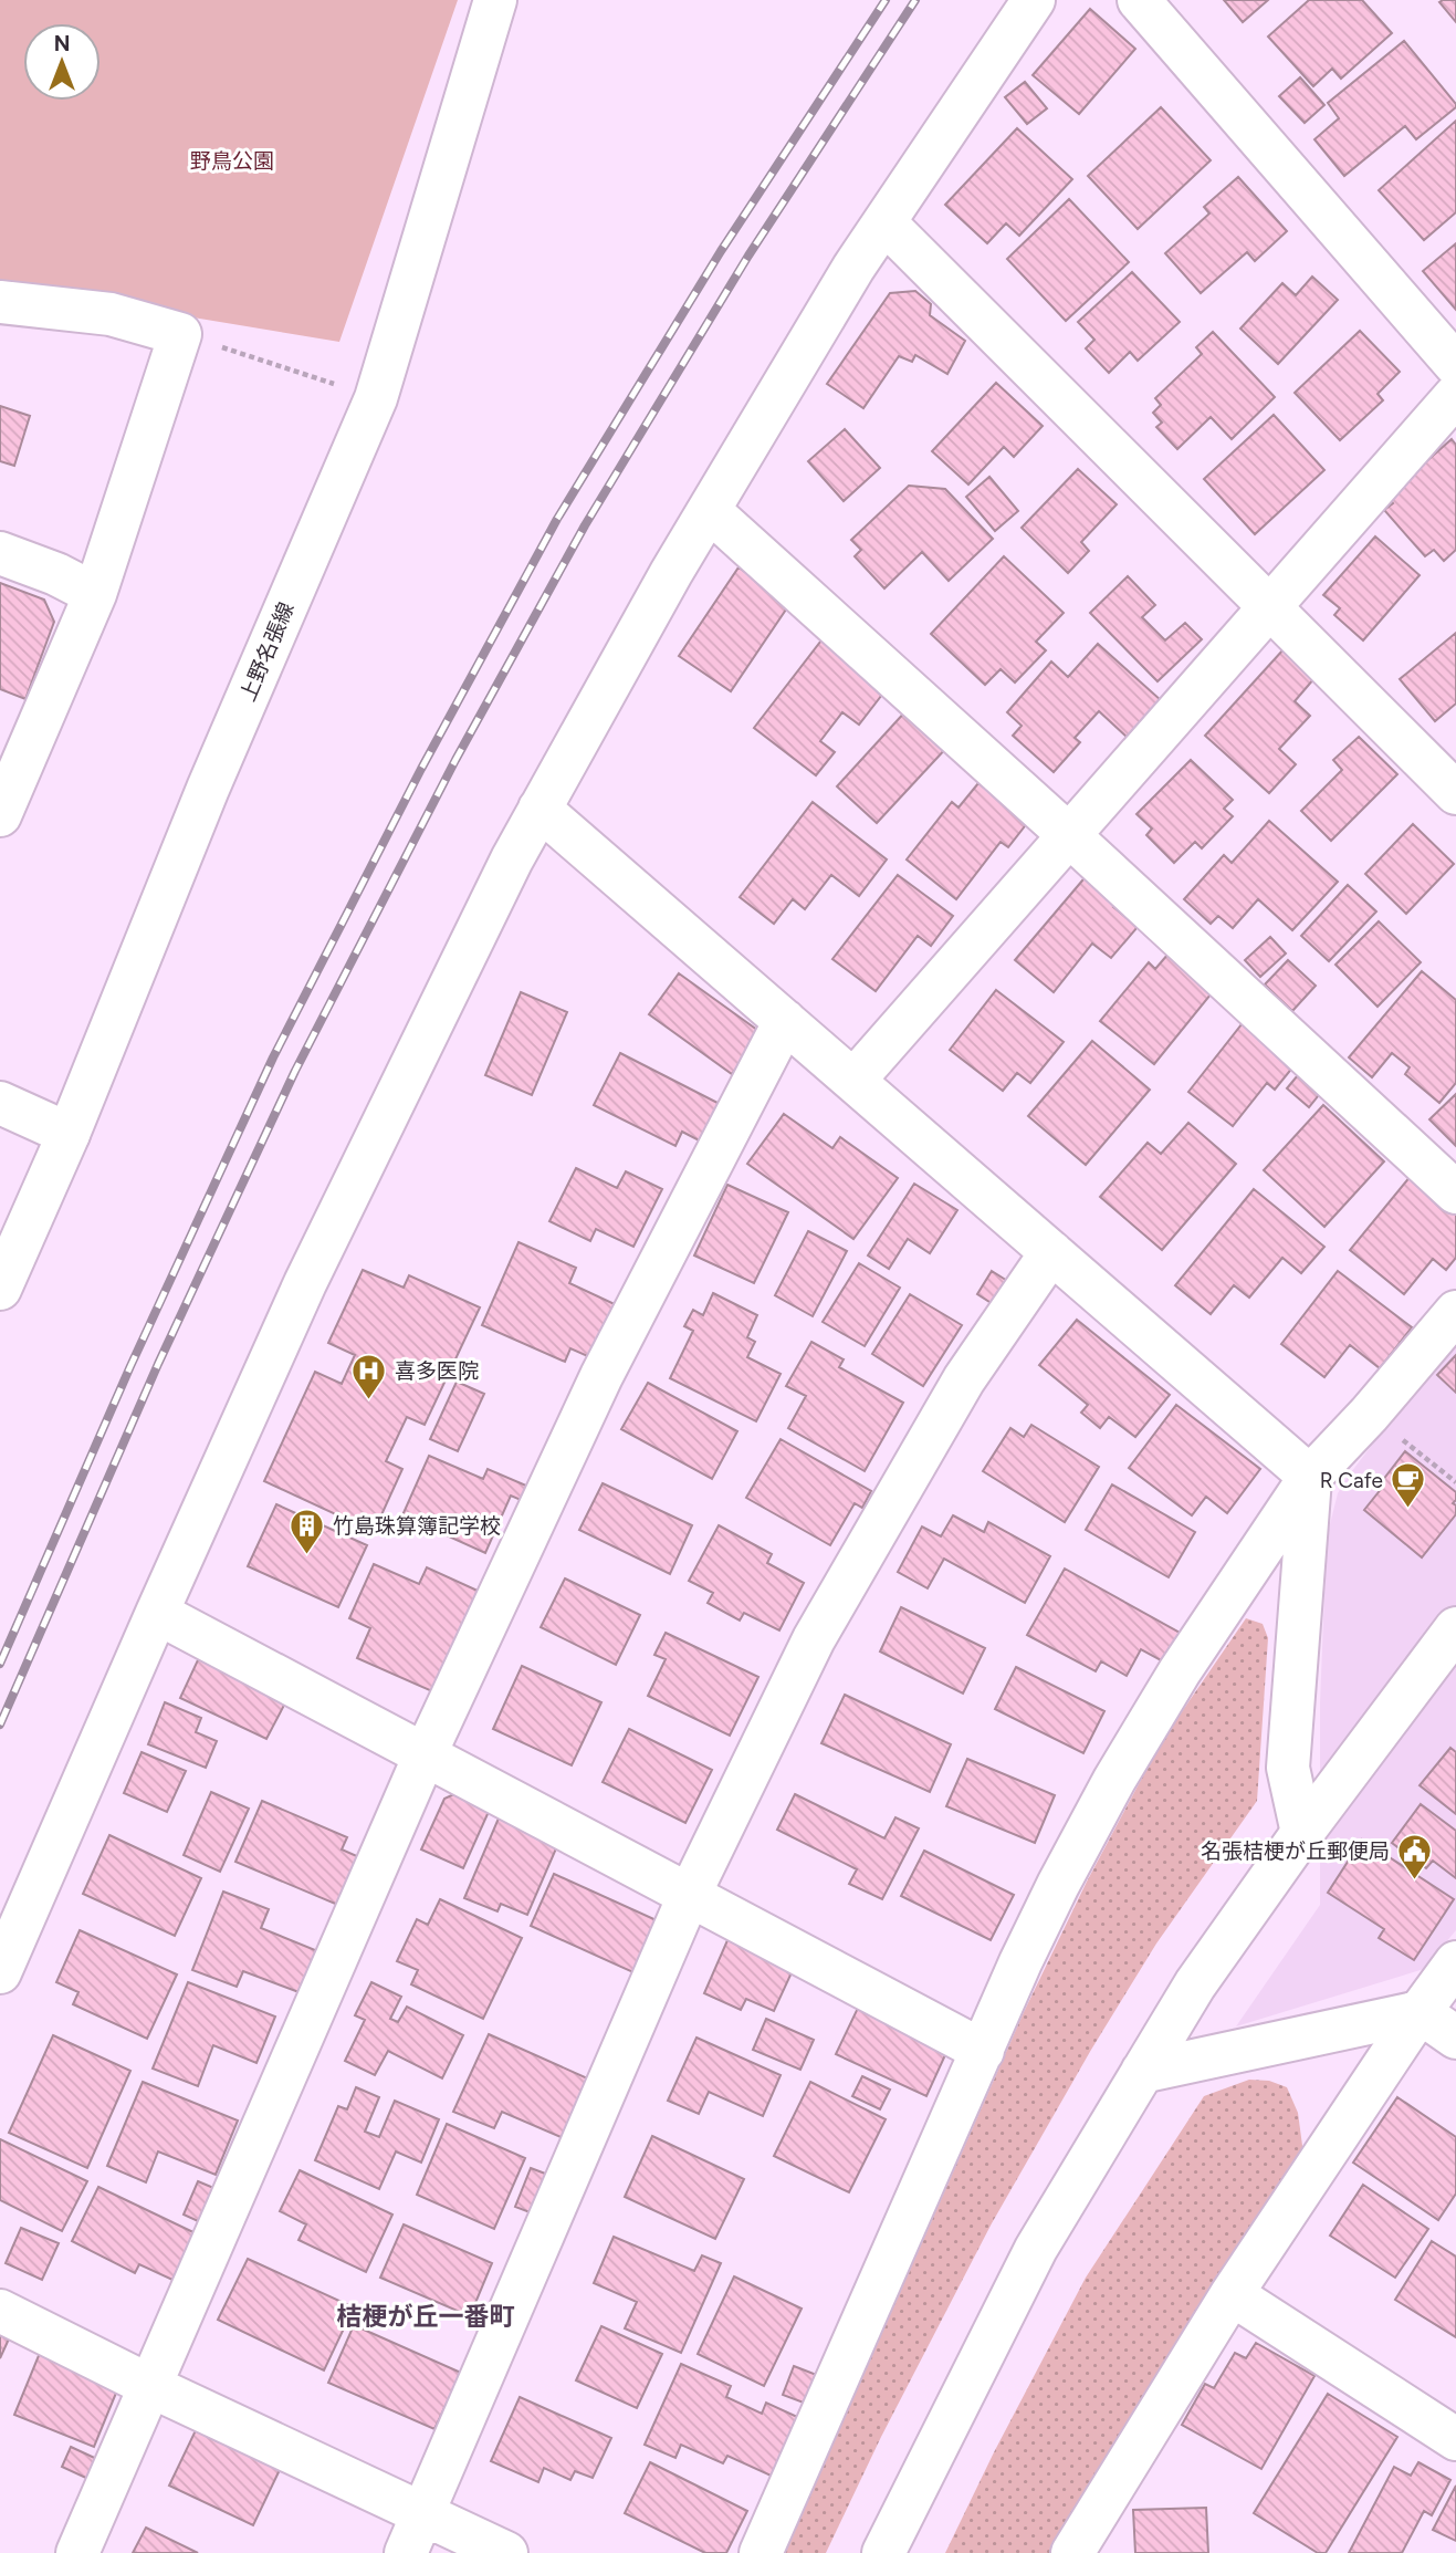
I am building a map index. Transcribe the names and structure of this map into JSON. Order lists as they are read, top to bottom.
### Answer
{
  "streets": {
    "street": ["上野名張線"]
  },
  "districts": ["桔梗が丘一番町"],
  "parks": ["野鳥公園"],
  "places": {
    "hospital": ["喜多医院"],
    "cafe": ["R Cafe"],
    "building": ["竹島珠算簿記学校"],
    "public building": ["名張桔梗が丘郵便局"]
  },
  "north": "top"
}
